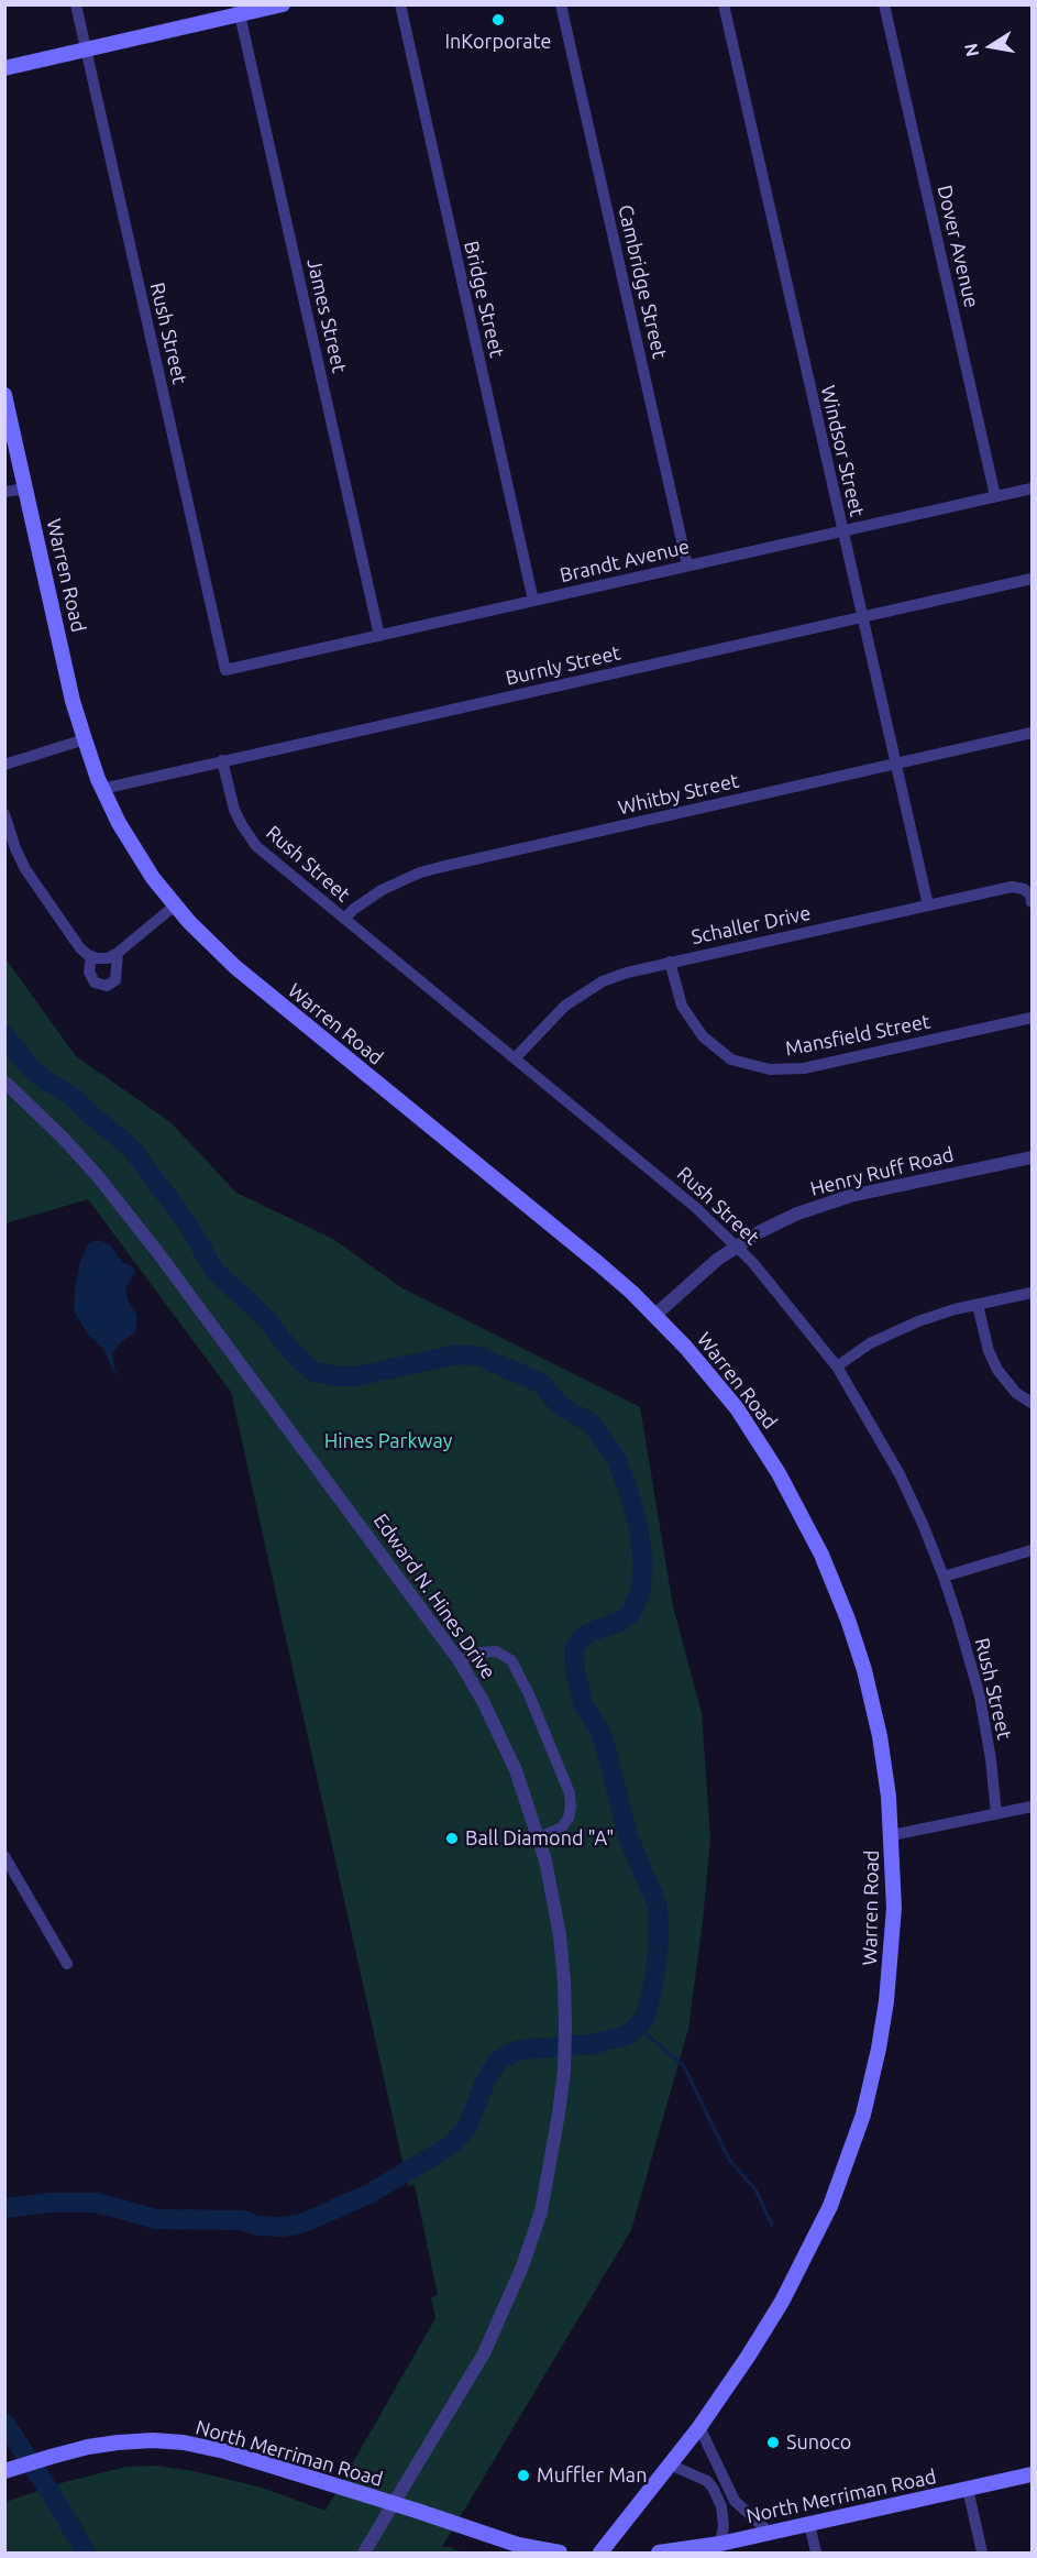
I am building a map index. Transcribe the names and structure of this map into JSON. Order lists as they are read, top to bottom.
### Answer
{
  "streets": {
    "main road": ["Warren Road", "North Merriman Road"],
    "street": [
      "Dover Avenue",
      "Cambridge Street",
      "Bridge Street",
      "James Street",
      "Rush Street",
      "Windsor Street",
      "Brandt Avenue",
      "Burnly Street",
      "Whitby Street",
      "Schaller Drive",
      "Mansfield Street",
      "Henry Ruff Road",
      "Edward N. Hines Drive"
    ]
  },
  "crossings": [
    ["Dover Avenue", "Brandt Avenue"],
    ["Cambridge Street", "Brandt Avenue"],
    ["Bridge Street", "Brandt Avenue"],
    ["James Street", "Brandt Avenue"],
    ["Rush Street", "Brandt Avenue"],
    ["Rush Street", "Burnly Street"],
    ["Rush Street", "Whitby Street"],
    ["Rush Street", "Schaller Drive"],
    ["Rush Street", "Henry Ruff Road"],
    ["Windsor Street", "Brandt Avenue"],
    ["Windsor Street", "Burnly Street"],
    ["Windsor Street", "Whitby Street"],
    ["Windsor Street", "Schaller Drive"],
    ["Warren Road", "Burnly Street"],
    ["Warren Road", "Henry Ruff Road"],
    ["Schaller Drive", "Mansfield Street"]
  ],
  "parks": ["Hines Parkway"],
  "places": [
    "InKorporate",
    "Ball Diamond \"A\"",
    "Sunoco",
    "Muffler Man"
  ],
  "north": "left"
}
